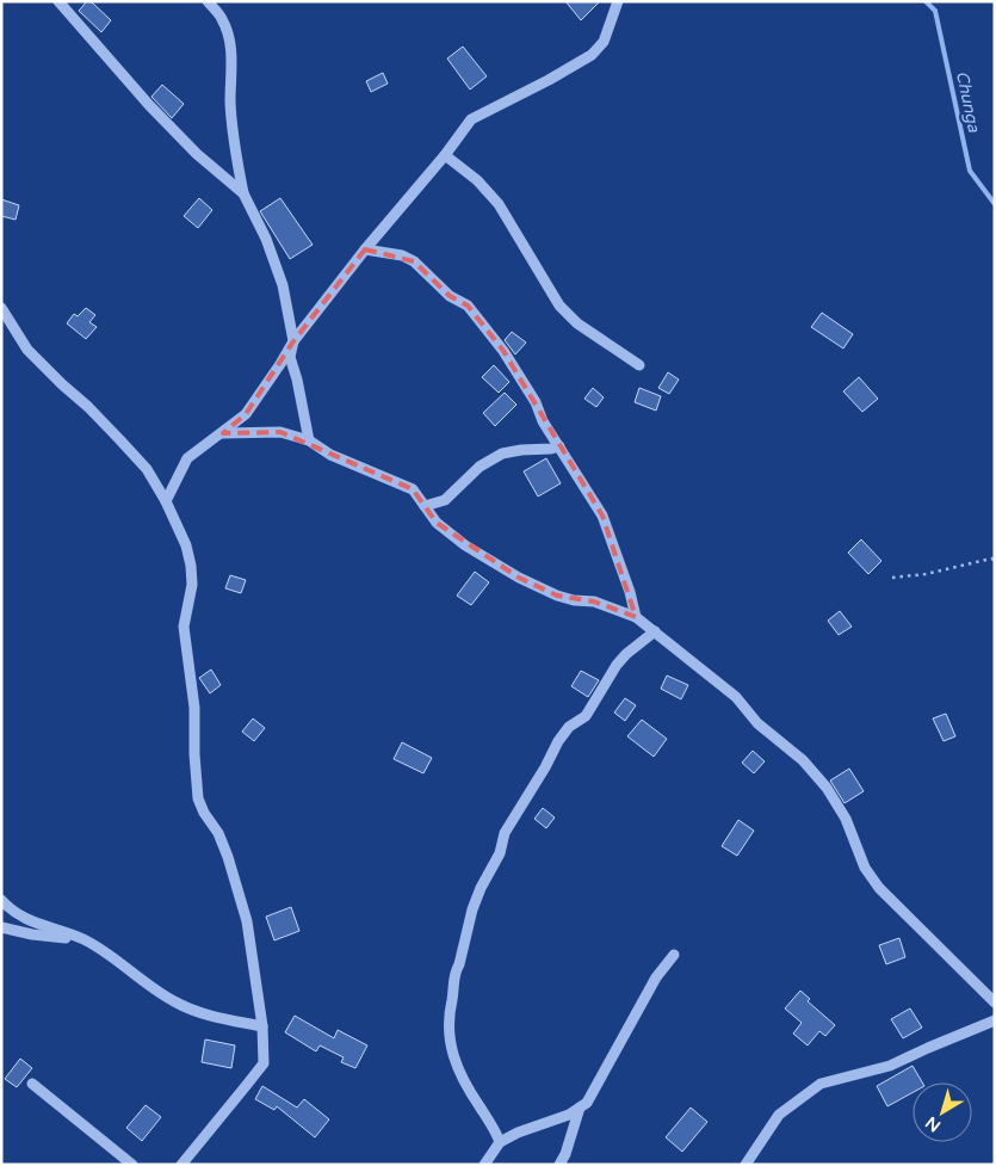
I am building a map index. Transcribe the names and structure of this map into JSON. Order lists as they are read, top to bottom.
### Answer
{
  "water": ["Chunga"],
  "north": "bottom left"
}
